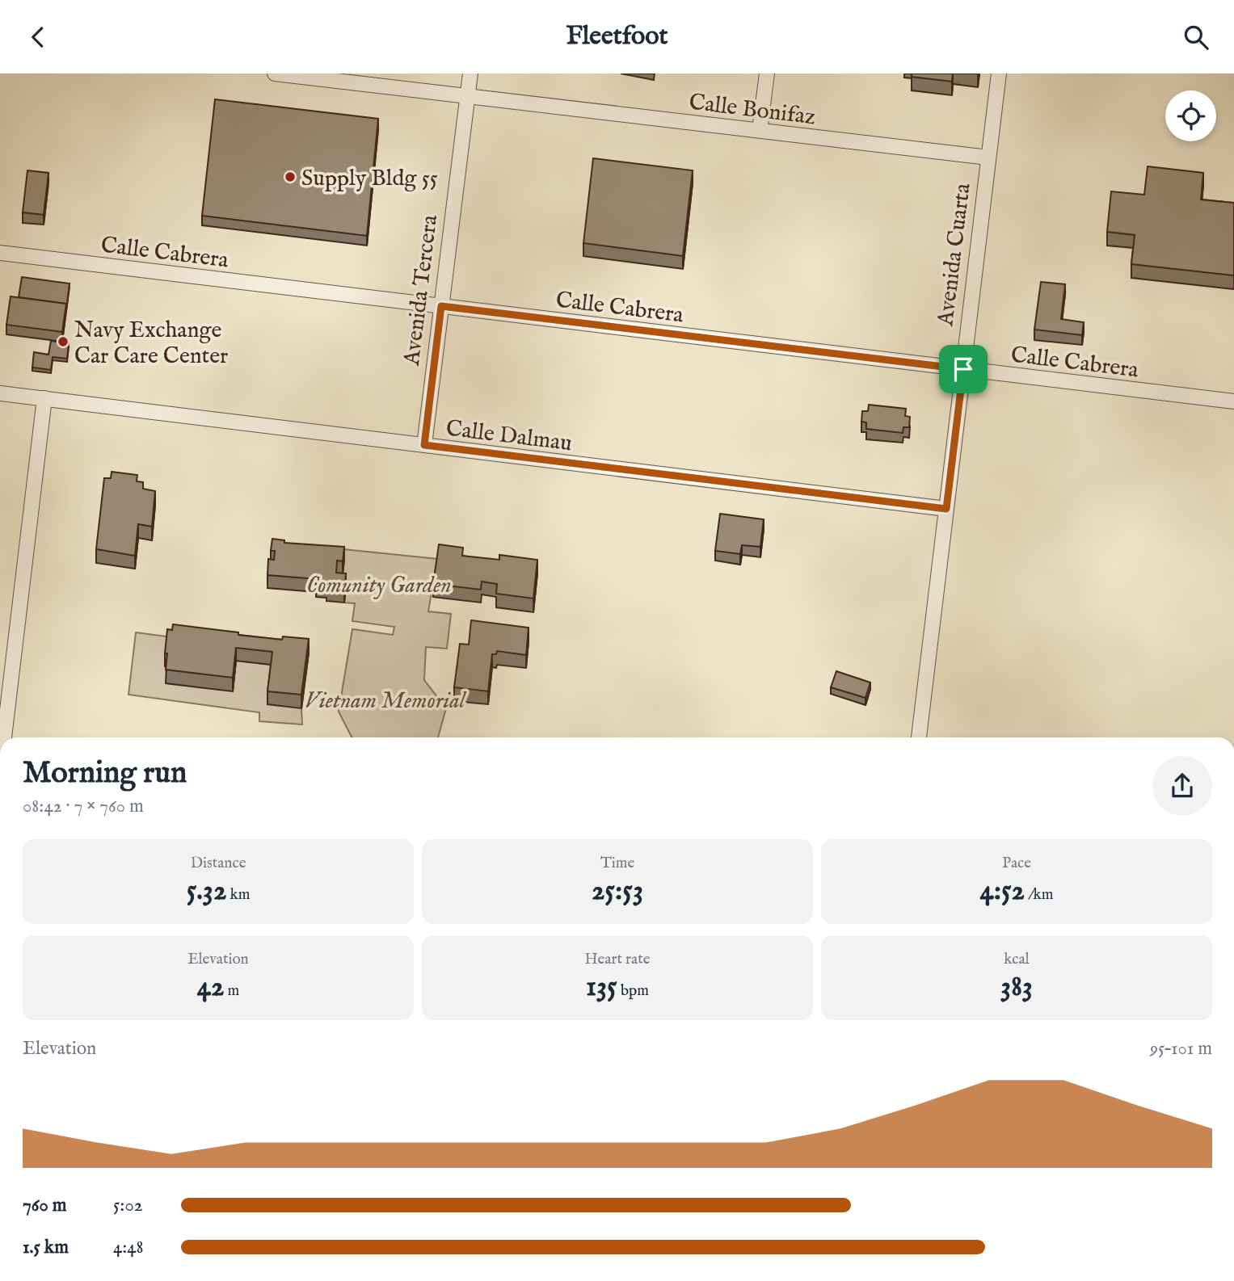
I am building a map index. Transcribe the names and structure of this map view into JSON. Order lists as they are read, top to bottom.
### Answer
{
  "streets": {
    "street": [
      "Calle Bonifaz",
      "Calle Cabrera",
      "Avenida Cuarta",
      "Avenida Tercera",
      "Calle Dalmau"
    ]
  },
  "crossings": [
    ["Calle Bonifaz", "Avenida Cuarta"],
    ["Calle Bonifaz", "Avenida Tercera"],
    ["Calle Cabrera", "Avenida Cuarta"],
    ["Calle Cabrera", "Avenida Tercera"],
    ["Avenida Cuarta", "Calle Dalmau"],
    ["Avenida Tercera", "Calle Dalmau"]
  ],
  "parks": ["Comunity Garden", "Vietnam Memorial"],
  "places": ["Supply Bldg 55", "Navy Exchange Car Care Center"],
  "page": {
    "header": "Fleetfoot",
    "heading": ["Morning run", "08:42 · 7 × 760 m"],
    "stats": [
      ["Distance", "5.32 km"],
      ["Time", "25:53"],
      ["Pace", "4:52 /km"],
      ["Elevation", "42 m"],
      ["Heart rate", "135 bpm"],
      ["kcal", "383"]
    ],
    "chart": ["Elevation", "95–101 m"],
    "list": [
      {
        "name": "760 m",
        "note": "5:02"
      },
      {
        "name": "1.5 km",
        "note": "4:48"
      }
    ]
  }
}
